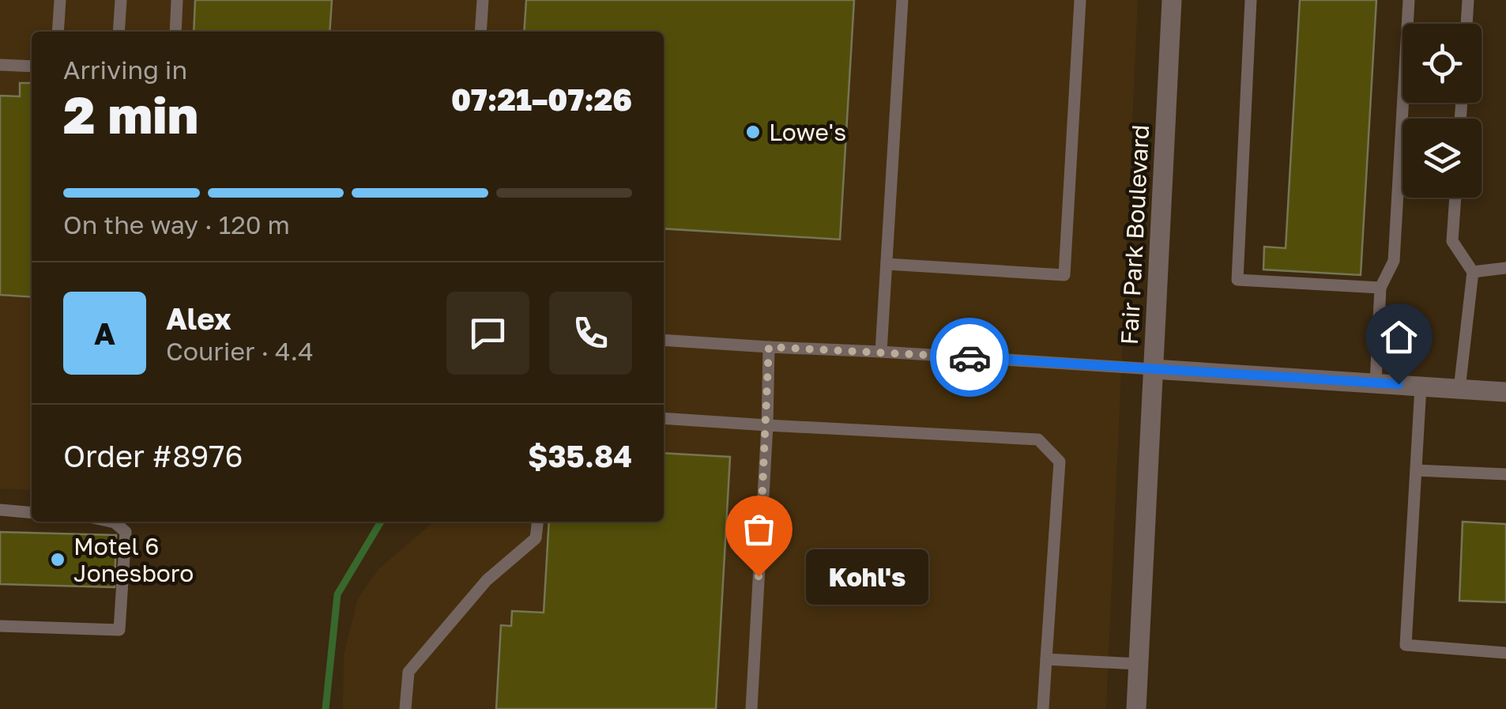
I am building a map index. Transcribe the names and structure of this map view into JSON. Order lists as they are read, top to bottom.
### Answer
{
  "streets": {
    "street": ["Fair Park Boulevard"]
  },
  "places": ["Lowe's", "Motel 6 Jonesboro", "Kohl's"],
  "page": {
    "heading": ["2 min", "Arriving in", "07:21–07:26"],
    "panel": [
      "Alex",
      "Courier · 4.4",
      "Order #8976",
      "$35.84"
    ],
    "bar": "On the way · 120 m",
    "round": "A",
    "bubble": "Kohl's"
  }
}
